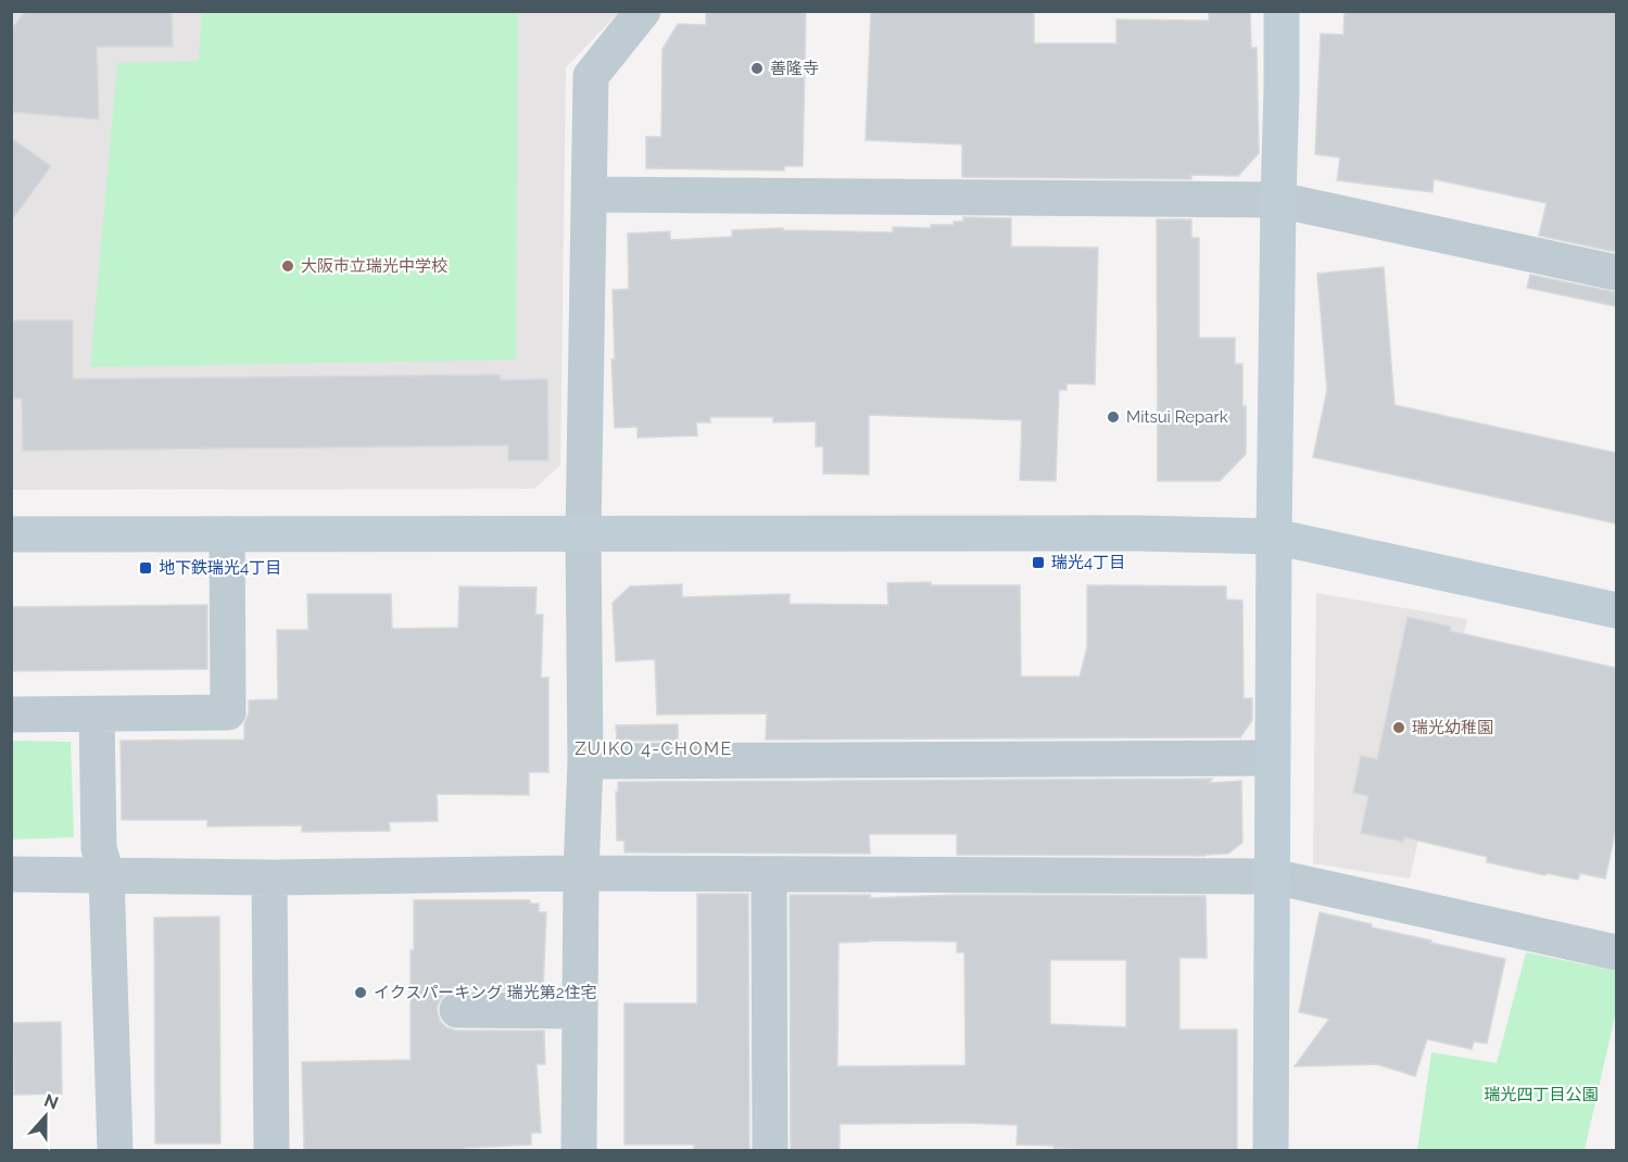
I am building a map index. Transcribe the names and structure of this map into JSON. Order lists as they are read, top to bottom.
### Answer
{
  "districts": ["ZUIKO 4-CHOME"],
  "parks": ["瑞光四丁目公園"],
  "places": {
    "other": [
      "善隆寺",
      "大阪市立瑞光中学校",
      "Mitsui Repark",
      "瑞光幼稚園",
      "イクスパーキング 瑞光第2住宅"
    ],
    "transit": ["瑞光4丁目", "地下鉄瑞光4丁目"]
  },
  "north": "top"
}
